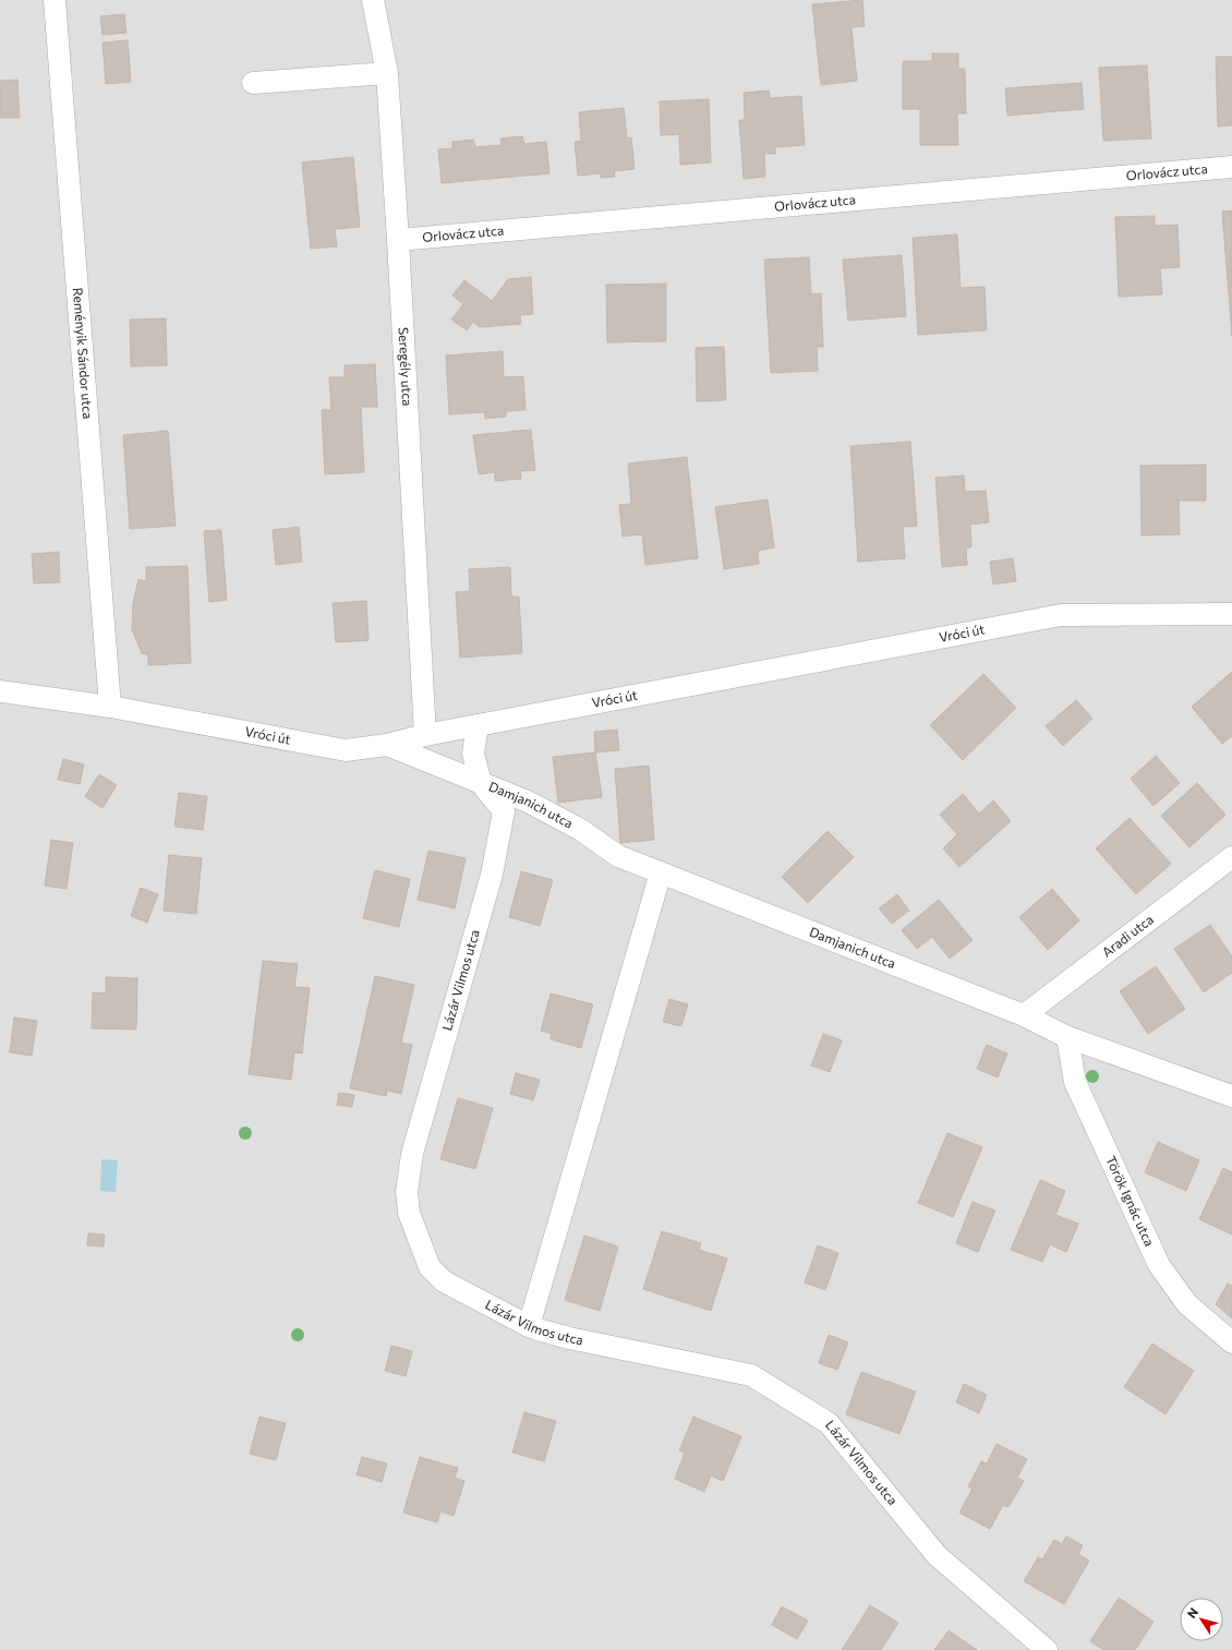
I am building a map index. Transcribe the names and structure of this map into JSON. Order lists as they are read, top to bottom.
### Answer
{
  "streets": {
    "street": [
      "Orlovácz utca",
      "Reményik Sándor utca",
      "Seregély utca",
      "Vróci út",
      "Damjanich utca",
      "Aradi utca",
      "Lázár Vilmos utca",
      "Török Ignác utca"
    ]
  },
  "crossings": [
    ["Orlovácz utca", "Seregély utca"],
    ["Reményik Sándor utca", "Vróci út"],
    ["Seregély utca", "Vróci út"],
    ["Vróci út", "Damjanich utca"],
    ["Damjanich utca", "Aradi utca"],
    ["Damjanich utca", "Lázár Vilmos utca"],
    ["Damjanich utca", "Török Ignác utca"]
  ],
  "north": "top left"
}
